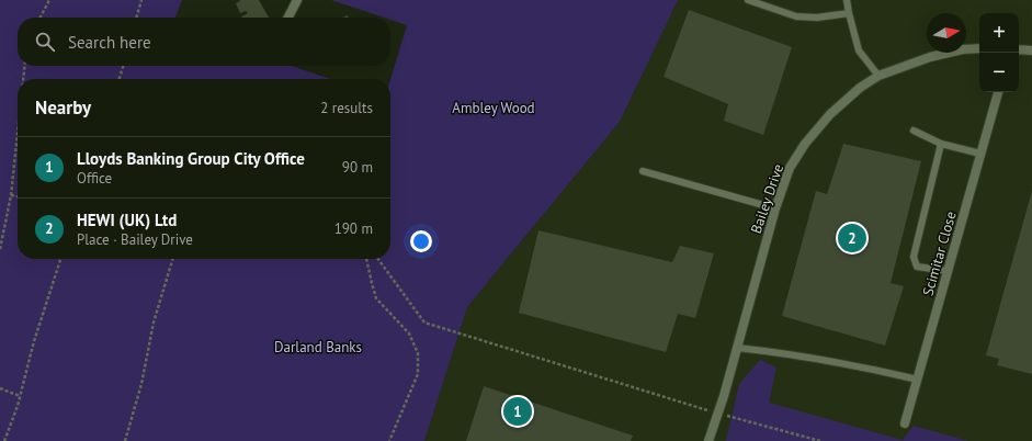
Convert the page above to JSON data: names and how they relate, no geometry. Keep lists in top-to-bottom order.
{
  "streets": {
    "street": ["Bailey Drive", "Scimitar Close"]
  },
  "parks": ["Ambley Wood", "Darland Banks"],
  "north": "right",
  "page": {
    "map_buttons": ["+", "−"],
    "search": "Search here",
    "heading": ["Nearby", "2 results"],
    "list": [
      {
        "mark": "1",
        "name": "Lloyds Banking Group City Office",
        "note": "Office",
        "value": "90 m"
      },
      {
        "mark": "2",
        "name": "HEWI (UK) Ltd",
        "note": "Place · Bailey Drive",
        "value": "190 m"
      }
    ],
    "pins": ["2", "1"]
  }
}
